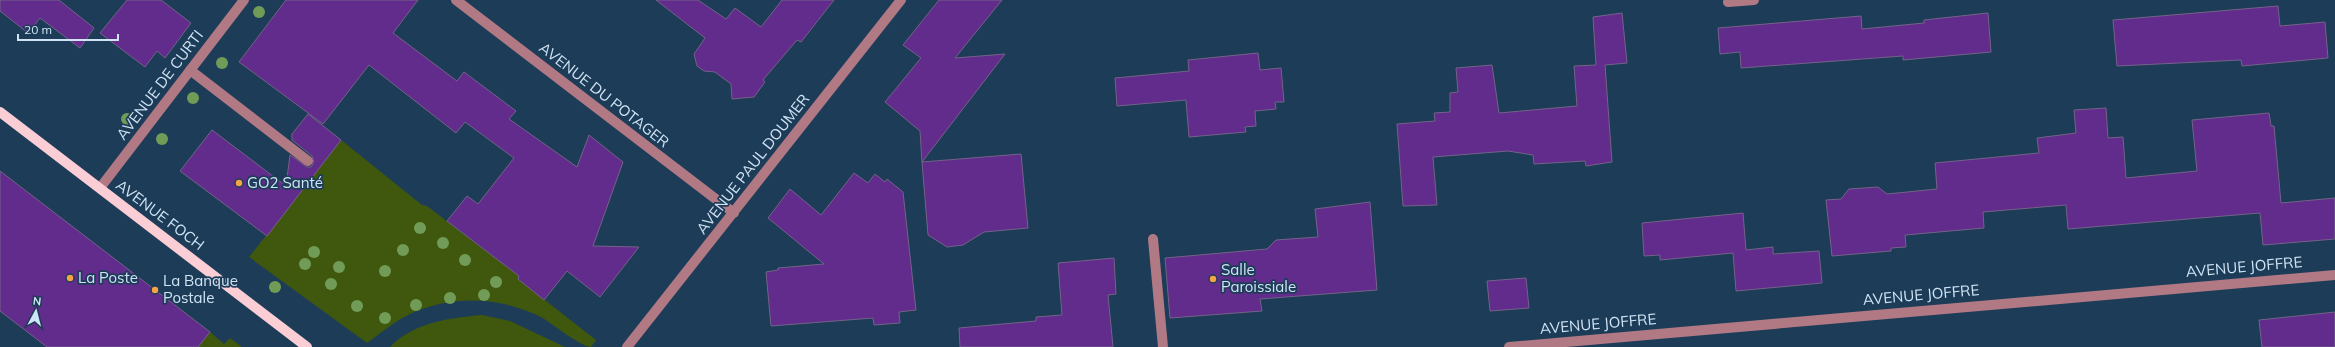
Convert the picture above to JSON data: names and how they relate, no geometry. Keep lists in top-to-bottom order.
{
  "streets": {
    "main road": ["AVENUE FOCH"],
    "street": [
      "AVENUE DE CURTI",
      "AVENUE DU POTAGER",
      "AVENUE PAUL DOUMER",
      "AVENUE JOFFRE"
    ]
  },
  "crossings": [
    ["AVENUE DE CURTI", "AVENUE FOCH"],
    ["AVENUE DU POTAGER", "AVENUE PAUL DOUMER"]
  ],
  "places": [
    "GO2 Santé",
    "La Poste",
    "Salle Paroissiale",
    "La Banque Postale"
  ],
  "scale_bar": "20 m",
  "north": "top"
}
